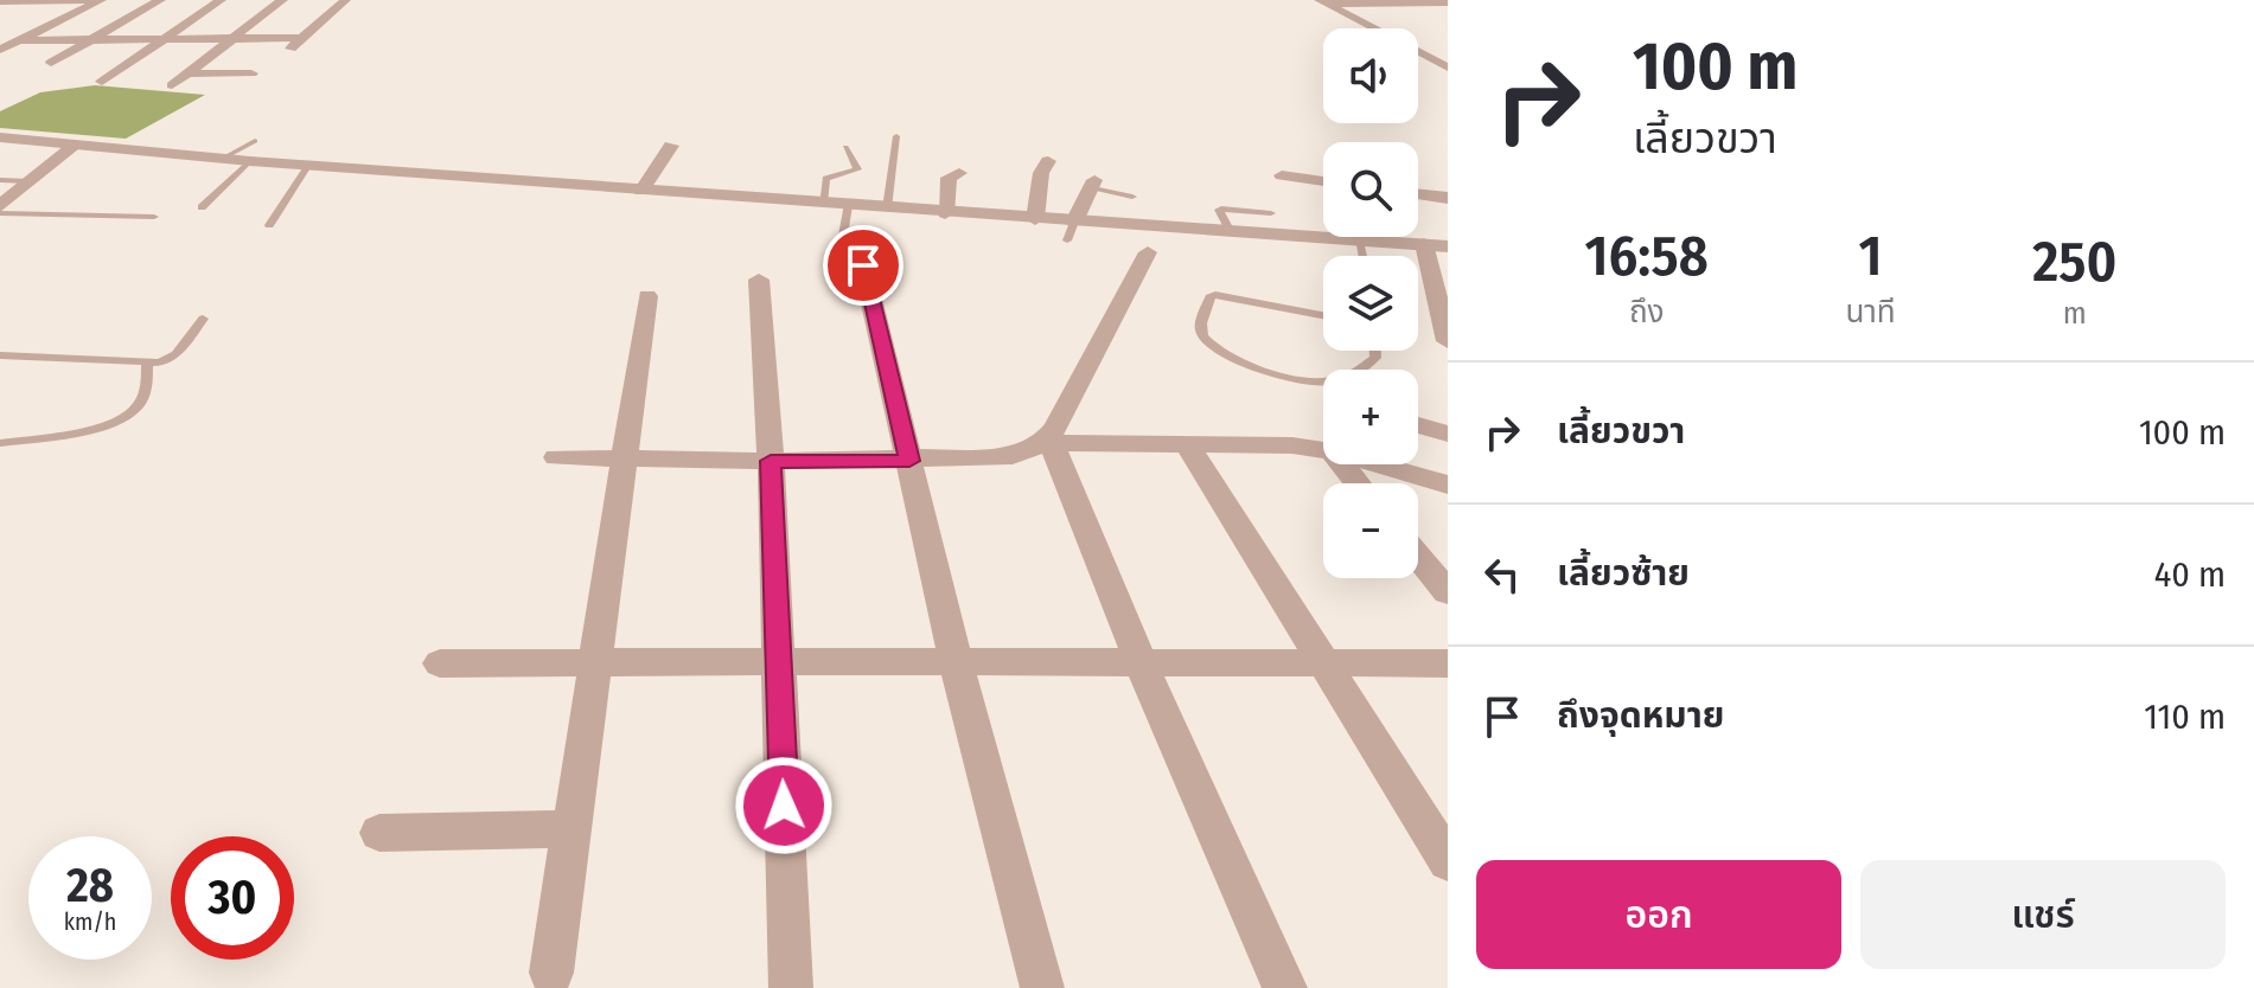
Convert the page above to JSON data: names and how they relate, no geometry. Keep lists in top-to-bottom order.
{
  "page": {
    "turn": ["100 m", "เลี้ยวขวา"],
    "map_buttons": ["+", "−"],
    "eta": [
      "16:58",
      "ถึง",
      "1",
      "นาที",
      "250",
      "m"
    ],
    "list": [
      {
        "name": "เลี้ยวขวา",
        "value": "100 m"
      },
      {
        "name": "เลี้ยวซ้าย",
        "value": "40 m"
      },
      {
        "name": "ถึงจุดหมาย",
        "value": "110 m"
      }
    ],
    "speed": "28 km/h",
    "limit": "30",
    "buttons": ["ออก", "แชร์"]
  }
}
